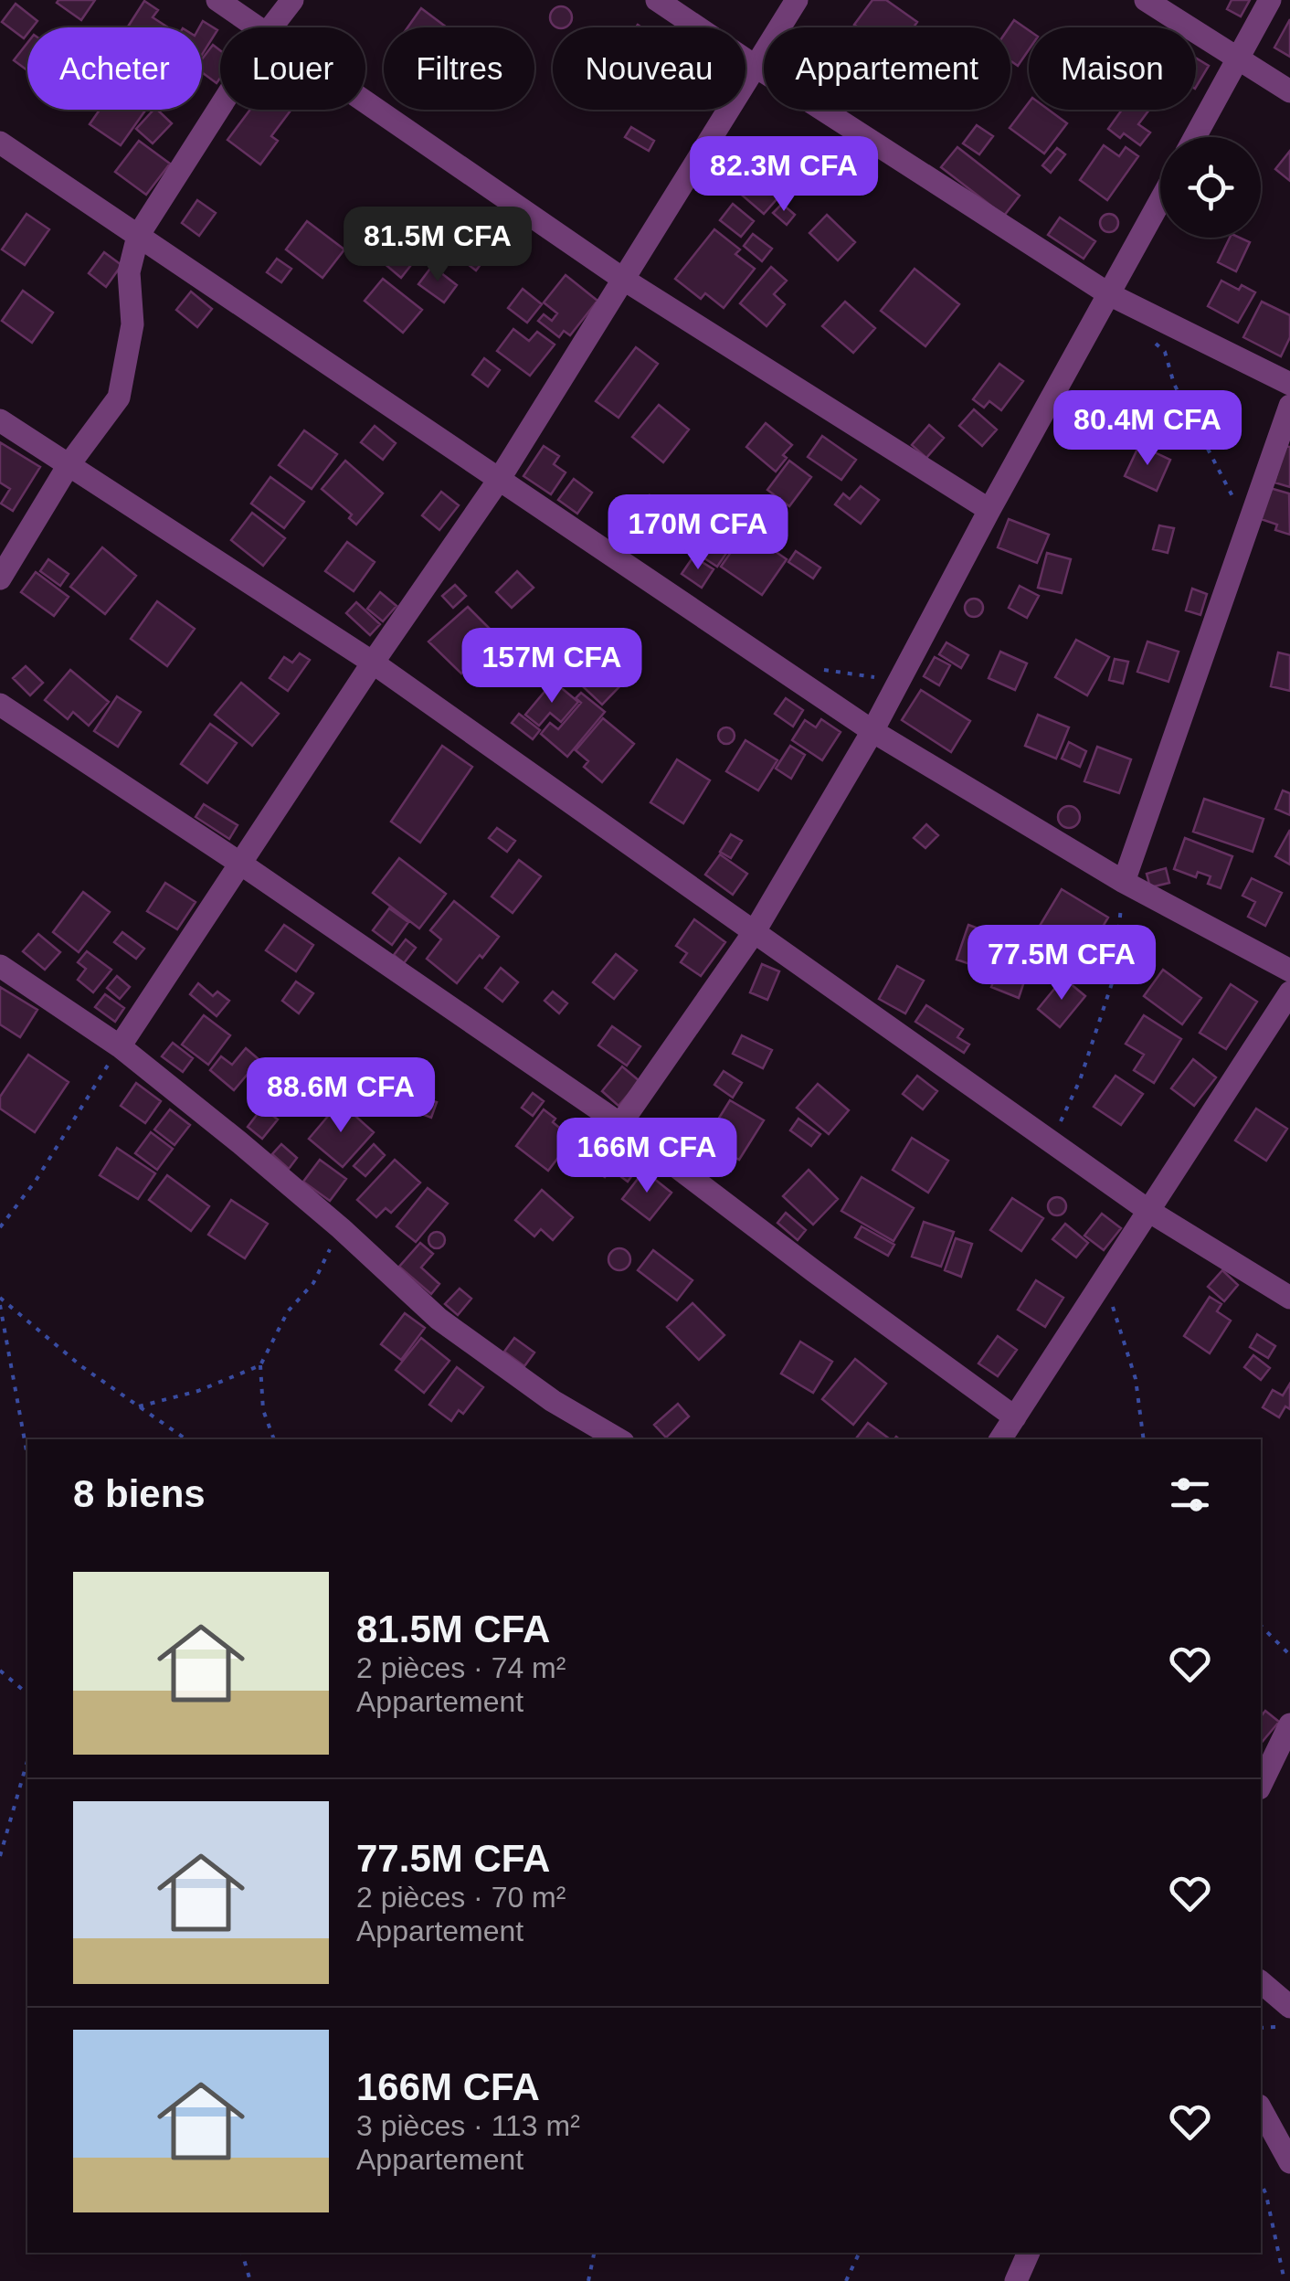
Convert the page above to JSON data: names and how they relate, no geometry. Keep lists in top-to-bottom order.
{
  "page": {
    "chip": [
      "Acheter",
      "Louer",
      "Filtres",
      "Nouveau",
      "Appartement",
      "Maison"
    ],
    "price": [
      "82.3M CFA",
      "81.5M CFA",
      "80.4M CFA",
      "170M CFA",
      "157M CFA",
      "77.5M CFA",
      "88.6M CFA",
      "166M CFA"
    ],
    "heading": "8 biens",
    "list": [
      {
        "name": "81.5M CFA",
        "note": "2 pièces · 74 m² · Appartement"
      },
      {
        "name": "77.5M CFA",
        "note": "2 pièces · 70 m² · Appartement"
      },
      {
        "name": "166M CFA",
        "note": "3 pièces · 113 m² · Appartement"
      }
    ]
  }
}
